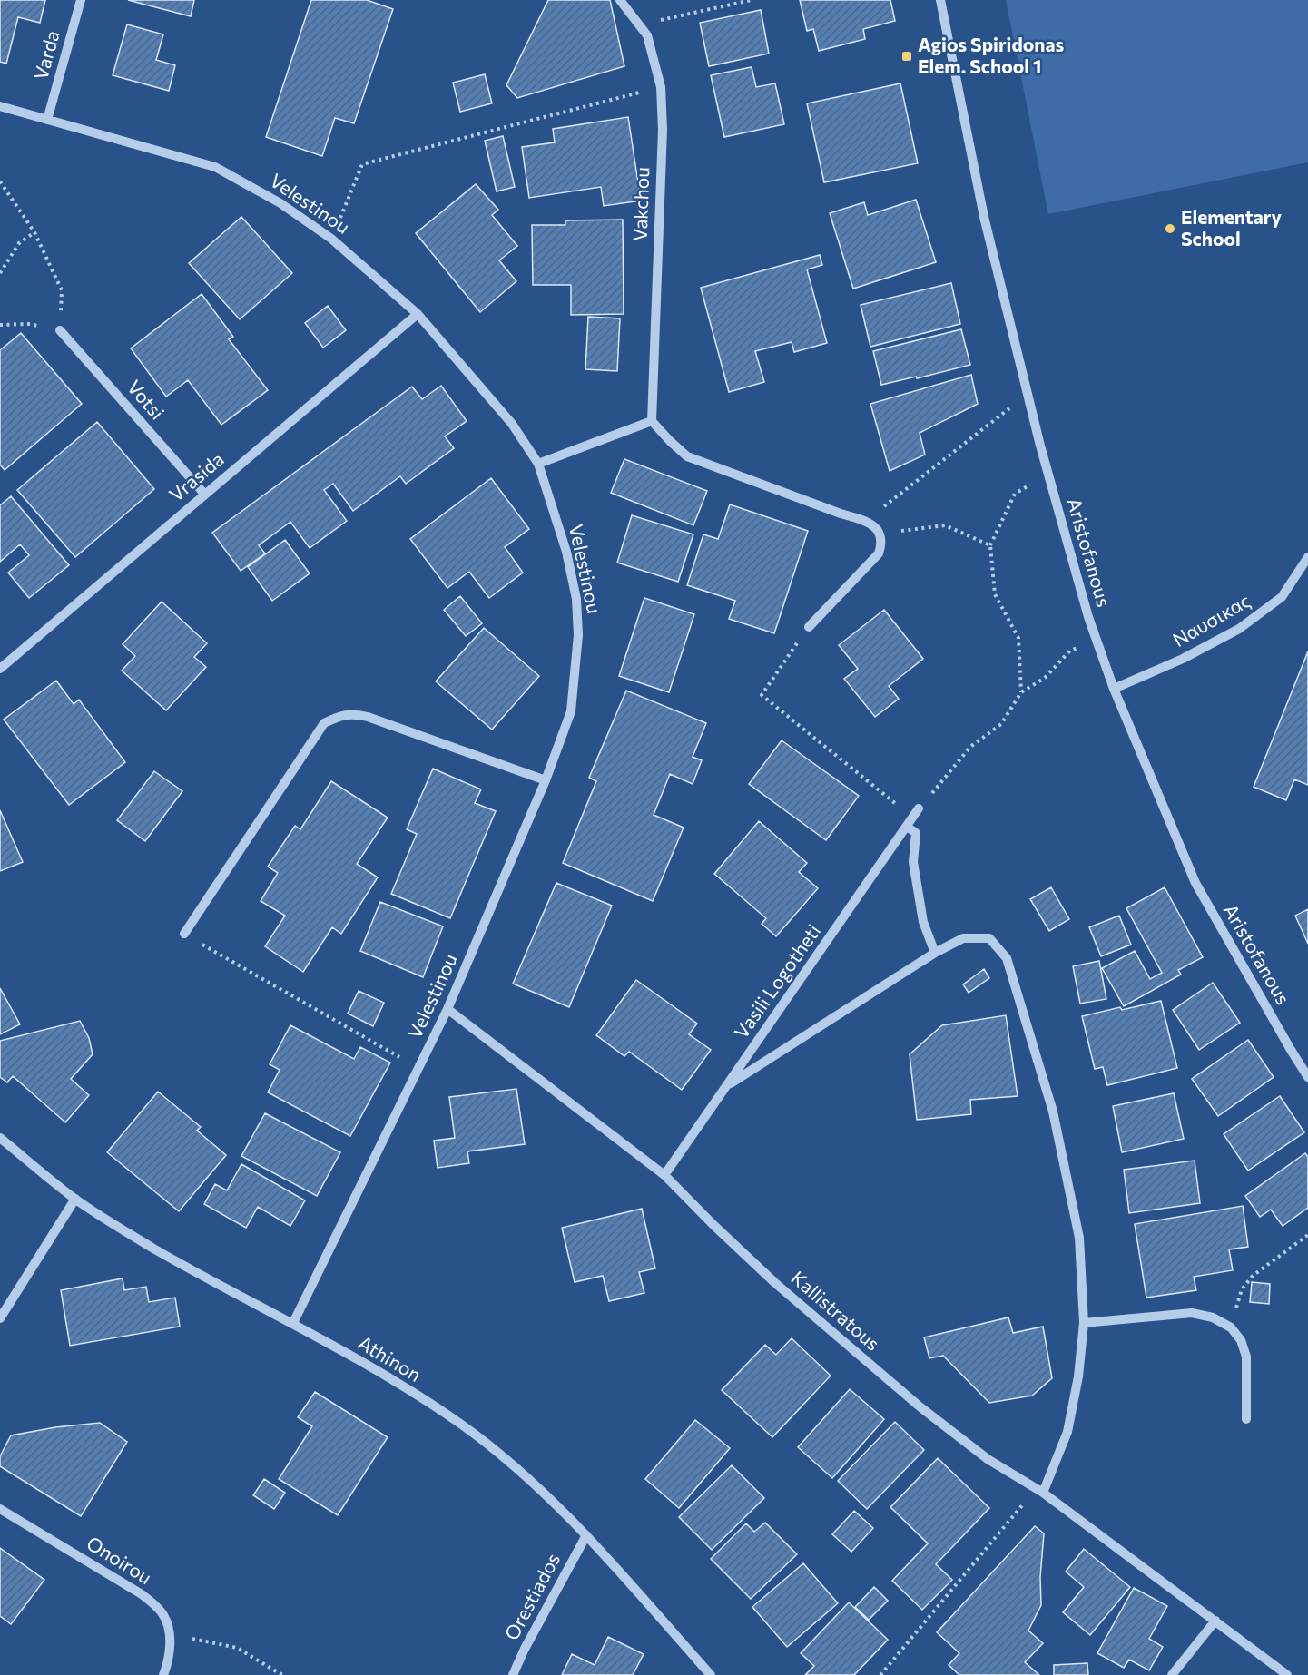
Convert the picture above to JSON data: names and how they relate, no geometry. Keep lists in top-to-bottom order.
{
  "streets": {
    "street": [
      "Varda",
      "Velestinou",
      "Vakchou",
      "Votsi",
      "Vrasida",
      "Aristofanous",
      "Ναυσικας",
      "Vasili Logotheti",
      "Kallistratous",
      "Athinon",
      "Onoirou",
      "Orestiados"
    ]
  },
  "crossings": [
    ["Varda", "Velestinou"],
    ["Velestinou", "Vrasida"],
    ["Velestinou", "Kallistratous"],
    ["Velestinou", "Athinon"],
    ["Votsi", "Vrasida"],
    ["Aristofanous", "Ναυσικας"],
    ["Vasili Logotheti", "Kallistratous"],
    ["Athinon", "Orestiados"]
  ],
  "places": {
    "transit": ["Agios Spiridonas Elem. School 1"],
    "other": ["Elementary School"]
  }
}
